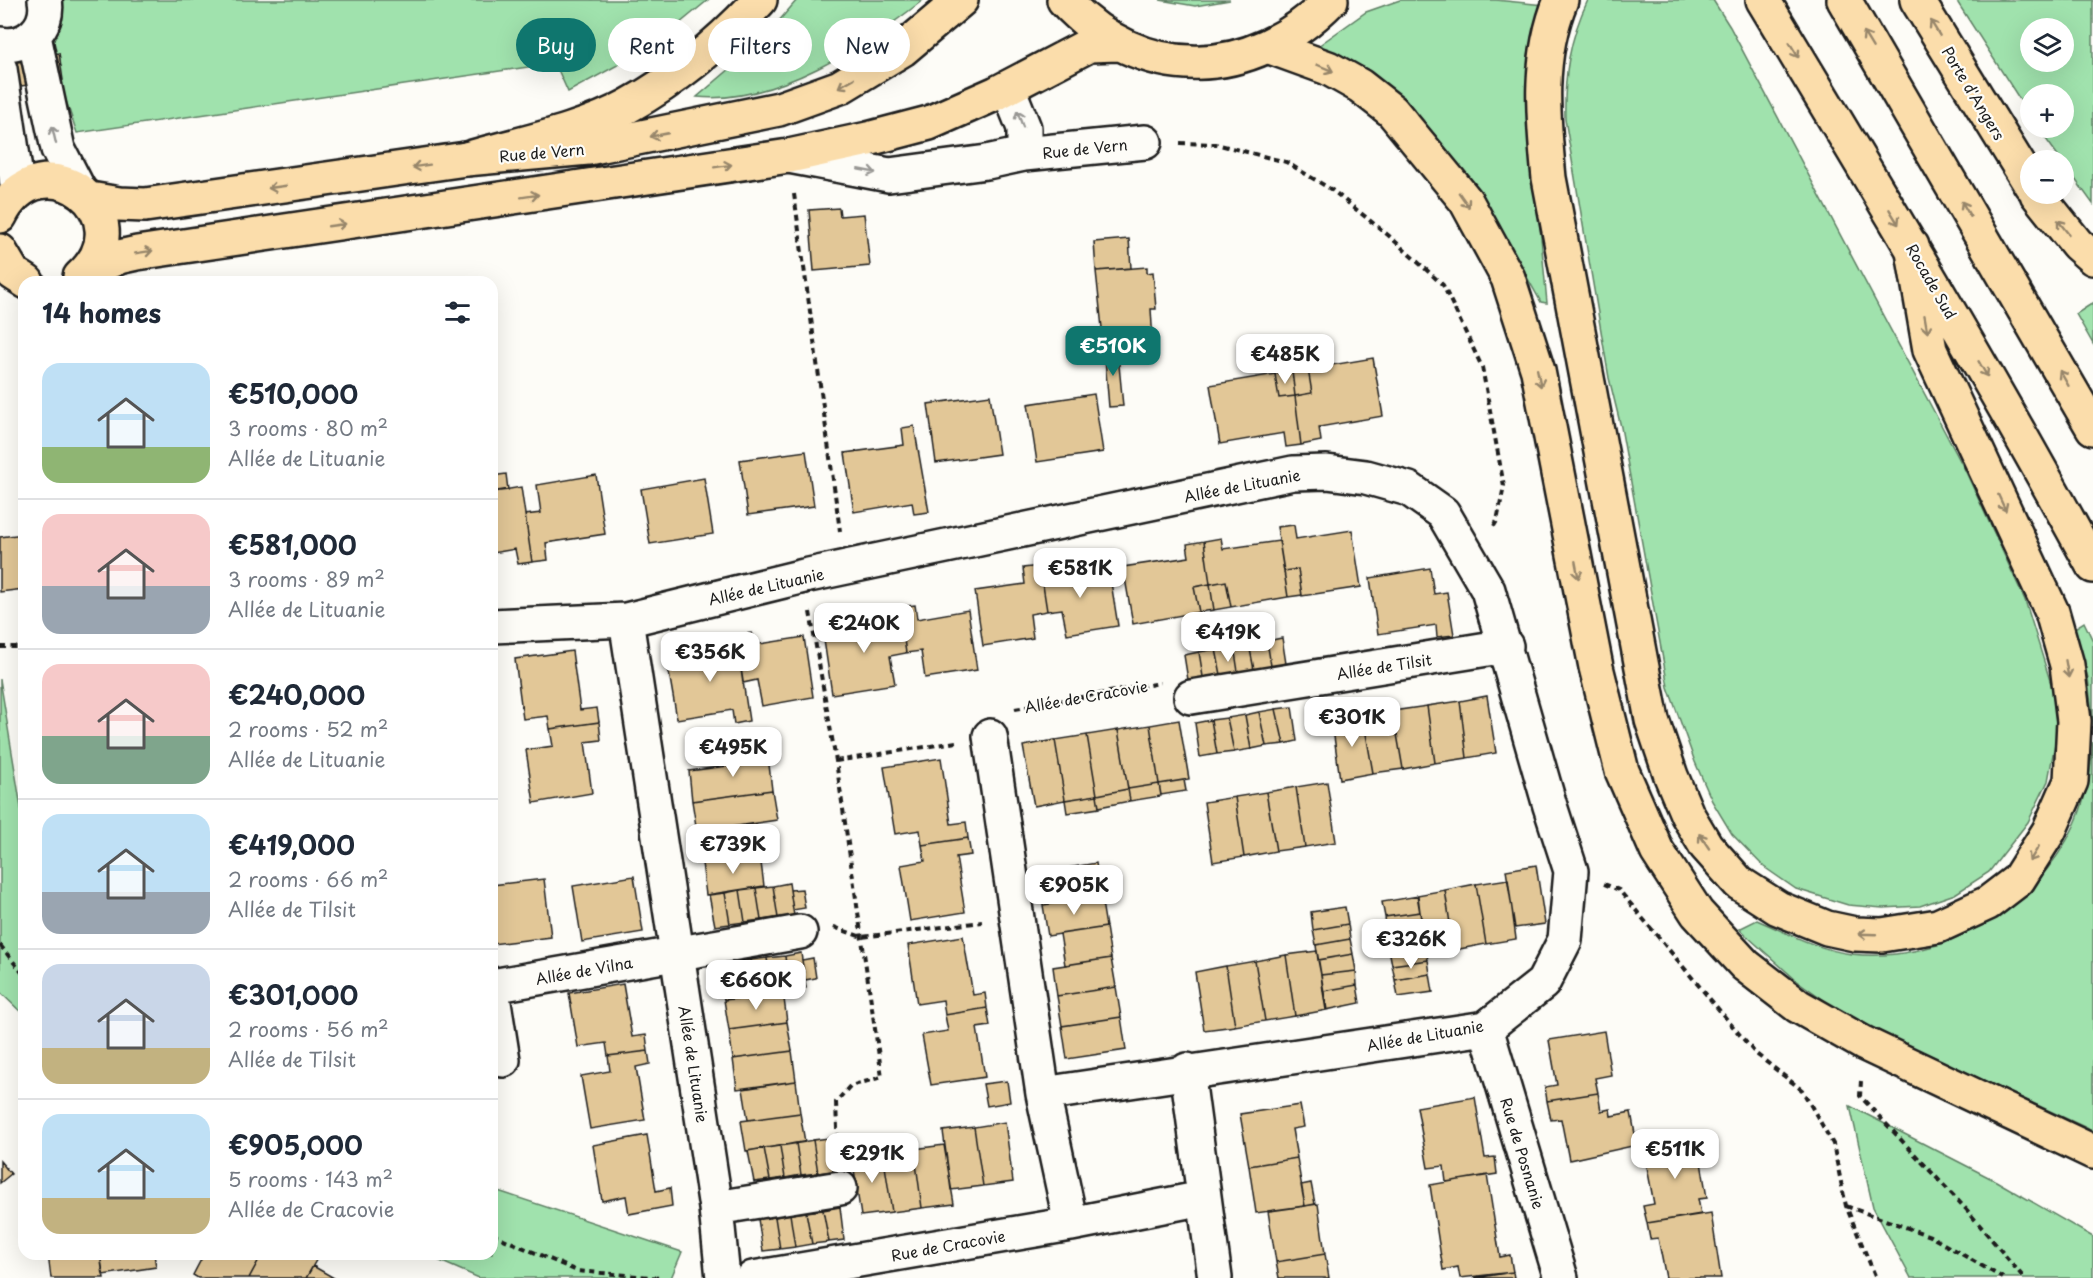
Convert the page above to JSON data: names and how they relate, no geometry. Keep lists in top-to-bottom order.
{
  "streets": {
    "main road": ["Porte d'Angers", "Rue de Vern", "Rocade Sud"],
    "street": [
      "Allée de Lituanie",
      "Allée de Tilsit",
      "Allée de Vilna",
      "Rue de Posnanie",
      "Rue de Cracovie"
    ],
    "path": ["Allée de Cracovie"]
  },
  "crossings": [
    ["Allée de Lituanie", "Allée de Tilsit"],
    ["Allée de Lituanie", "Allée de Vilna"],
    ["Allée de Lituanie", "Rue de Posnanie"],
    ["Allée de Tilsit", "Allée de Cracovie"]
  ],
  "page": {
    "map_buttons": ["+", "−"],
    "chip": [
      "Buy",
      "Rent",
      "Filters",
      "New"
    ],
    "heading": "14 homes",
    "price": [
      "€510K",
      "€485K",
      "€581K",
      "€240K",
      "€419K",
      "€356K",
      "€301K",
      "€495K",
      "€739K",
      "€905K",
      "€326K",
      "€660K",
      "€511K",
      "€291K"
    ],
    "list": [
      {
        "name": "€510,000",
        "note": "3 rooms · 80 m² · Allée de Lituanie"
      },
      {
        "name": "€581,000",
        "note": "3 rooms · 89 m² · Allée de Lituanie"
      },
      {
        "name": "€240,000",
        "note": "2 rooms · 52 m² · Allée de Lituanie"
      },
      {
        "name": "€419,000",
        "note": "2 rooms · 66 m² · Allée de Tilsit"
      },
      {
        "name": "€301,000",
        "note": "2 rooms · 56 m² · Allée de Tilsit"
      },
      {
        "name": "€905,000",
        "note": "5 rooms · 143 m² · Allée de Cracovie"
      }
    ]
  }
}
